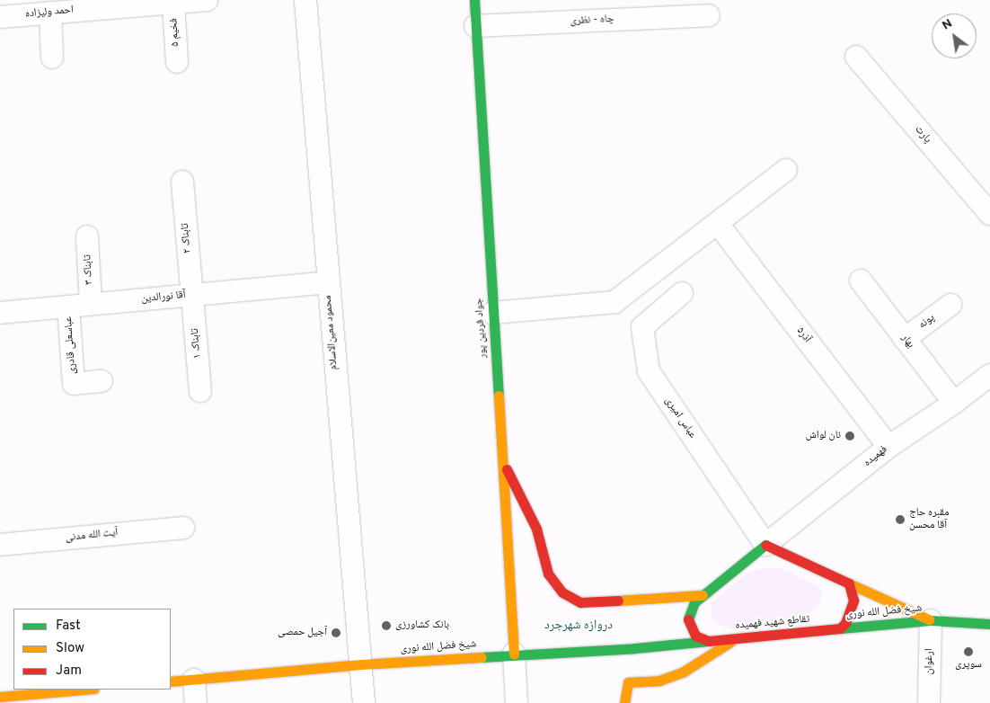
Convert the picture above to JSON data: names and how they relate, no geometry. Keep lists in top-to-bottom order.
{
  "streets": {
    "street": [
      "احمد ولیزاده",
      "چاه - نظری",
      "فخیم ۵",
      "پارت",
      "تابناک ۲",
      "تابناک ۳",
      "آقا نورالدین",
      "پونه",
      "جواد فردین پور",
      "محمود معین‌الاسلام",
      "آذر۵",
      "بهار",
      "تابناک ۱",
      "عباسعلی قادری",
      "عباس امیری",
      "فهمیده",
      "آیت الله مدنی",
      "شیخ فضل الله نوری",
      "تقاطع شهید فهمیده",
      "ارغوان"
    ]
  },
  "crossings": [
    ["احمد ولیزاده", "فخیم ۵"],
    ["چاه - نظری", "جواد فردین پور"],
    ["تابناک ۲", "آقا نورالدین"],
    ["تابناک ۲", "تابناک ۱"],
    ["تابناک ۳", "آقا نورالدین"],
    ["آقا نورالدین", "محمود معین‌الاسلام"],
    ["آقا نورالدین", "تابناک ۱"],
    ["آقا نورالدین", "عباسعلی قادری"],
    ["پونه", "بهار"],
    ["جواد فردین پور", "شیخ فضل الله نوری"],
    ["محمود معین‌الاسلام", "شیخ فضل الله نوری"],
    ["آذر۵", "فهمیده"],
    ["بهار", "فهمیده"],
    ["عباس امیری", "فهمیده"],
    ["شیخ فضل الله نوری", "تقاطع شهید فهمیده"],
    ["شیخ فضل الله نوری", "ارغوان"]
  ],
  "districts": ["دروازه شهرجرد"],
  "places": [
    "نان لواش",
    "مقبره حاج آقا محسن",
    "بانک کشاورزی",
    "آجیل حمصی",
    "سوپری"
  ],
  "legend": ["Fast", "Slow", "Jam"],
  "north": "top left"
}
